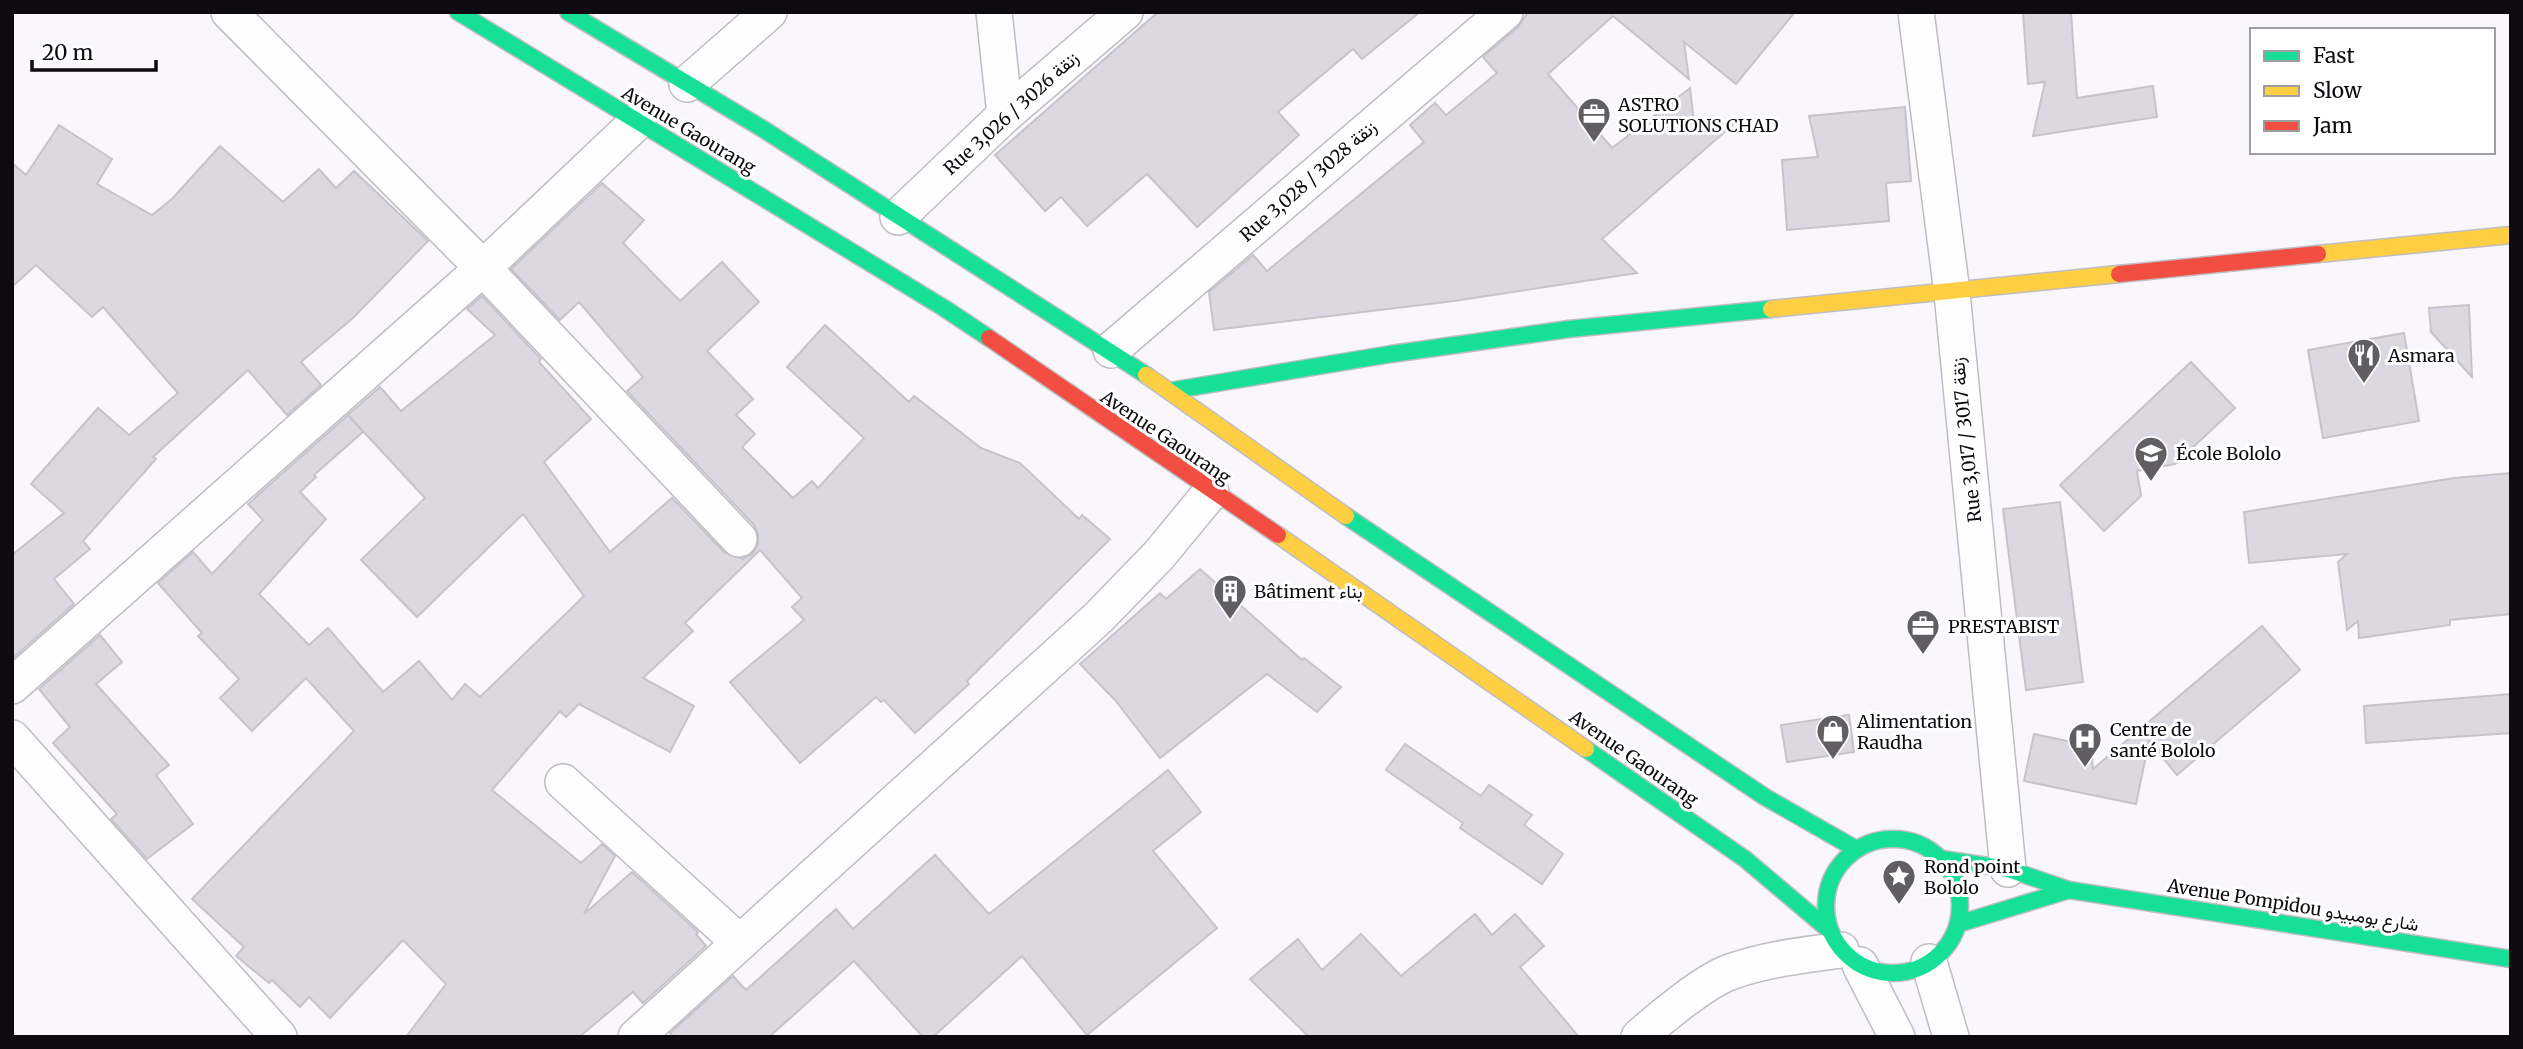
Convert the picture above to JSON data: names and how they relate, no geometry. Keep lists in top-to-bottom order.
{
  "streets": {
    "main road": ["Avenue Gaourang", "Avenue Pompidou شارع بومبيدو"],
    "street": ["Rue 3,026 / زنقة 3026", "Rue 3,028 / زنقة 3028", "Rue 3,017 / زنقة 3017"]
  },
  "crossings": [
    ["Avenue Gaourang", "Avenue Pompidou شارع بومبيدو"],
    ["Rue 3,017 / زنقة 3017", "Avenue Pompidou شارع بومبيدو"]
  ],
  "places": {
    "office": ["ASTRO SOLUTIONS CHAD", "PRESTABIST"],
    "restaurant": ["Asmara"],
    "school or university": ["École Bololo"],
    "building": ["Bâtiment بناء"],
    "shop": ["Alimentation Raudha"],
    "hospital": ["Centre de santé Bololo"],
    "place": ["Rond point Bololo"]
  },
  "legend": ["Fast", "Slow", "Jam"],
  "scale_bar": "20 m"
}
